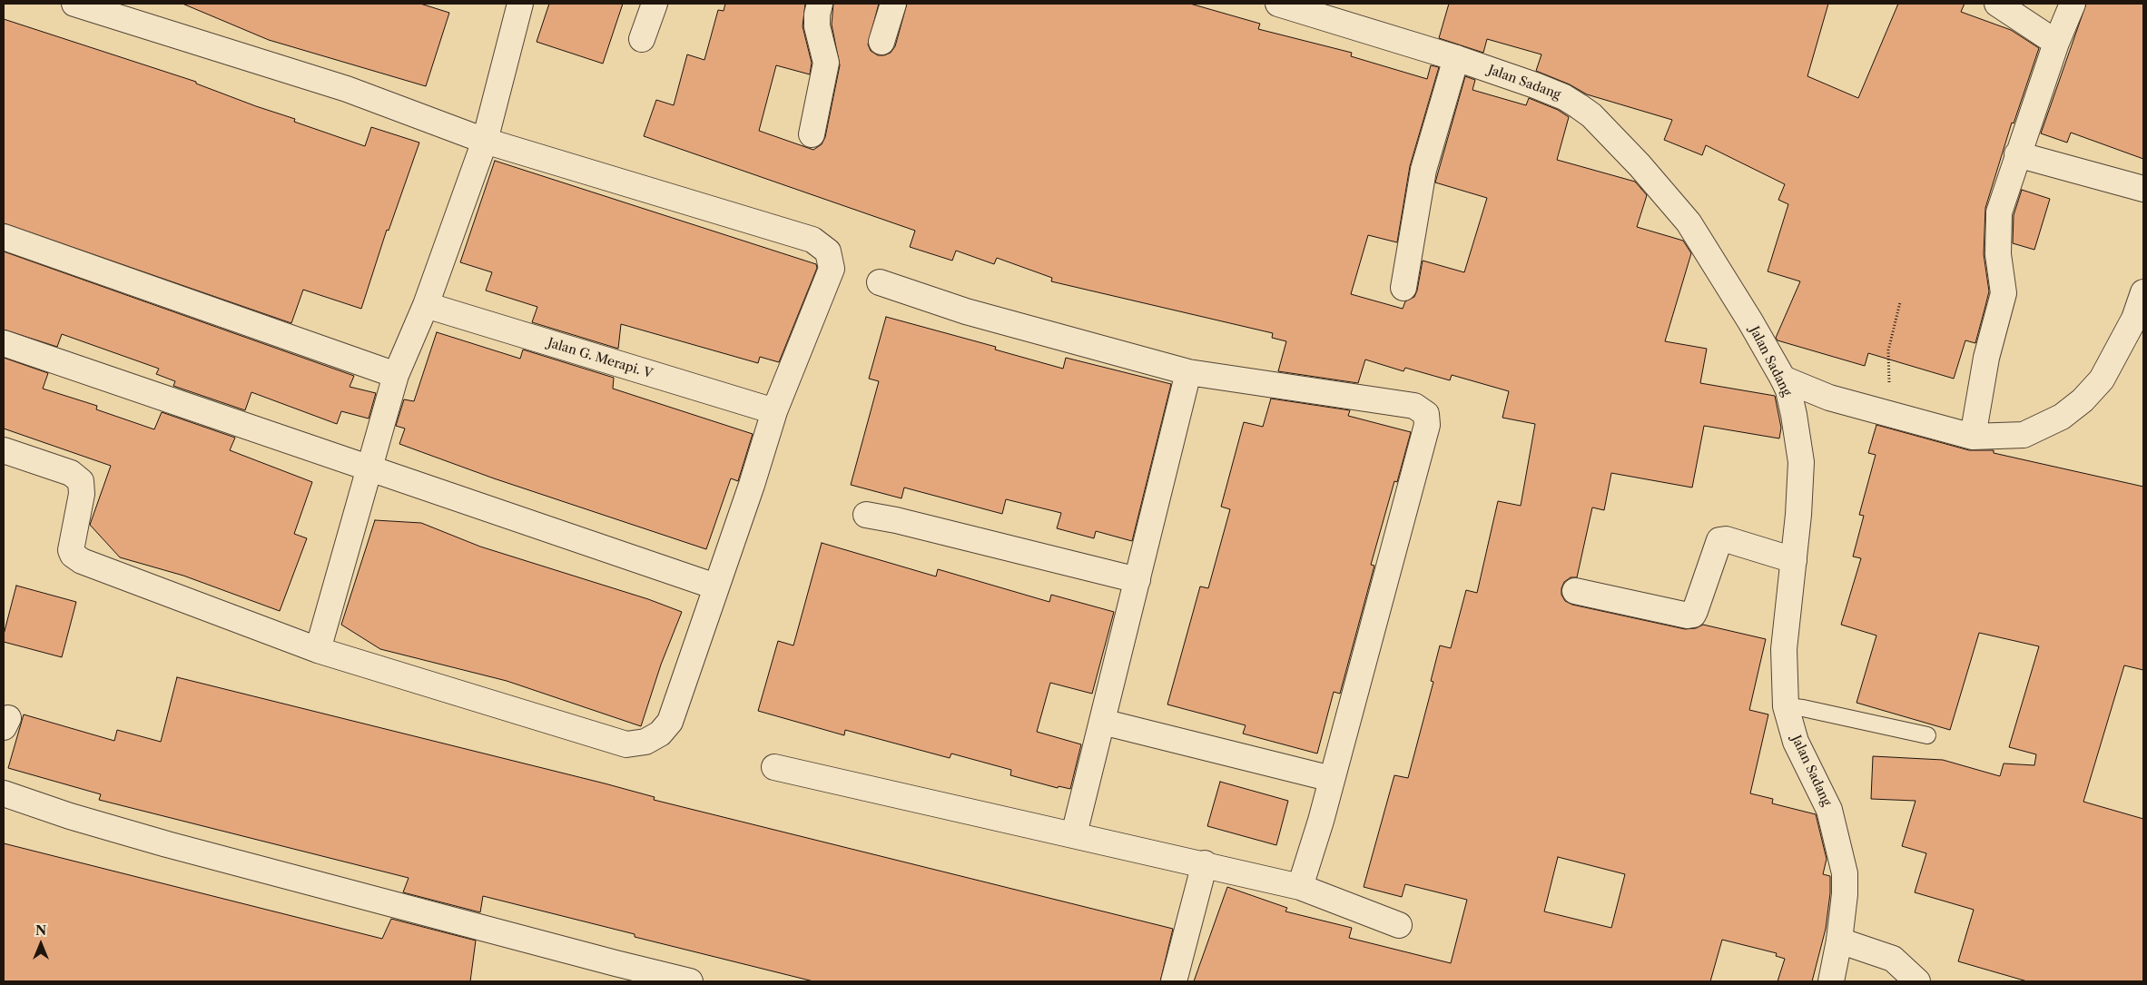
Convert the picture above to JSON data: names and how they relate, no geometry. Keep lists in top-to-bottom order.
{
  "streets": {
    "street": ["Jalan Sadang", "Jalan G. Merapi. V"]
  },
  "north": "top"
}
